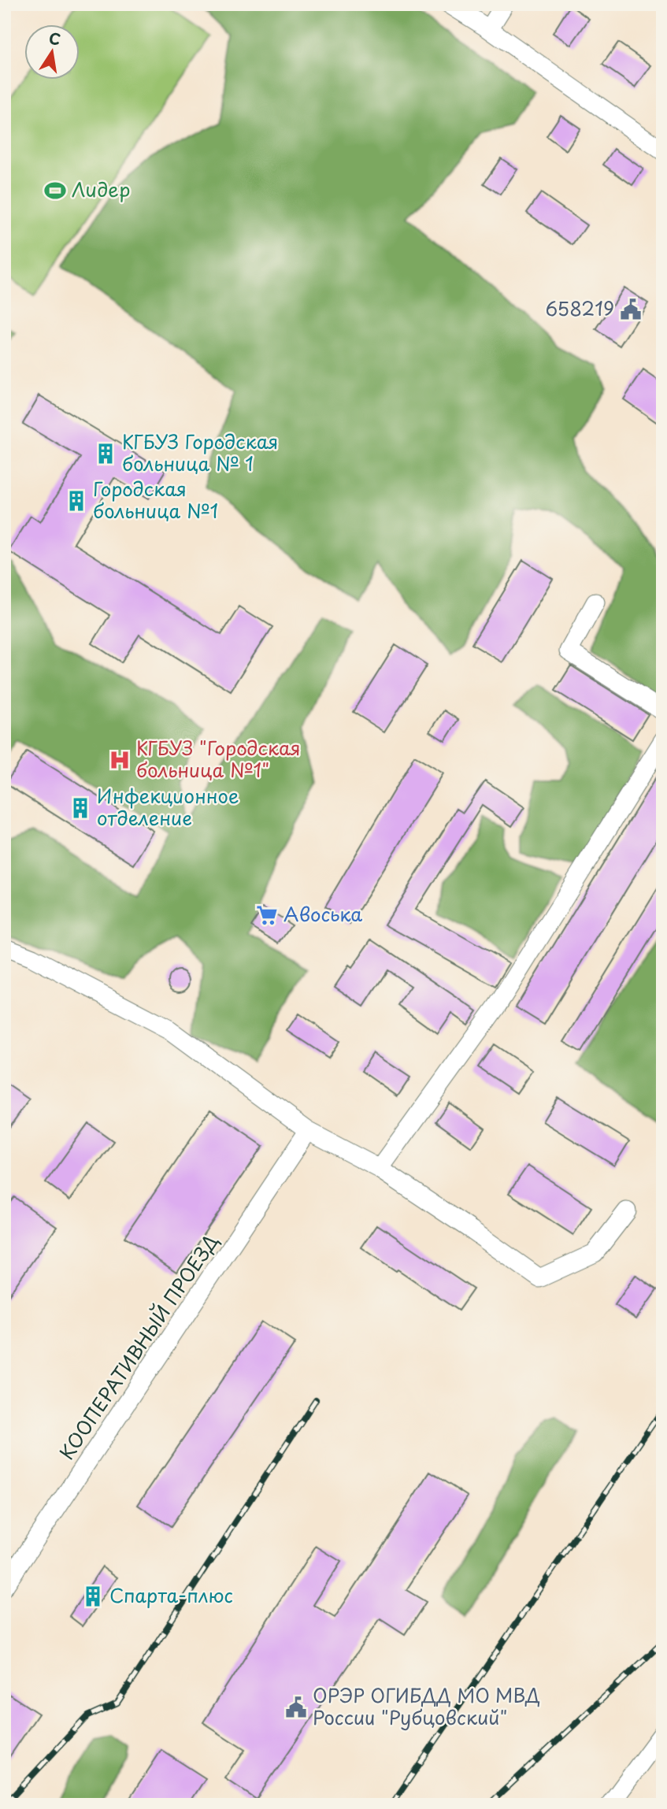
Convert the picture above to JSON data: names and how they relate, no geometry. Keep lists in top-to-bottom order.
{
  "streets": {
    "street": ["КООПЕРАТИВНЫЙ ПРОЕЗД"]
  },
  "places": {
    "sports": ["Лидер"],
    "public building": ["658219", "ОРЭР ОГИБДД МО МВД России \"Рубцовский\""],
    "building": [
      "КГБУЗ Городская больница № 1",
      "Городская больница №1",
      "Инфекционное отделение",
      "Спарта-плюс"
    ],
    "hospital": ["КГБУЗ \"Городская больница №1\""],
    "supermarket": ["Авоська"]
  },
  "north": "top"
}
